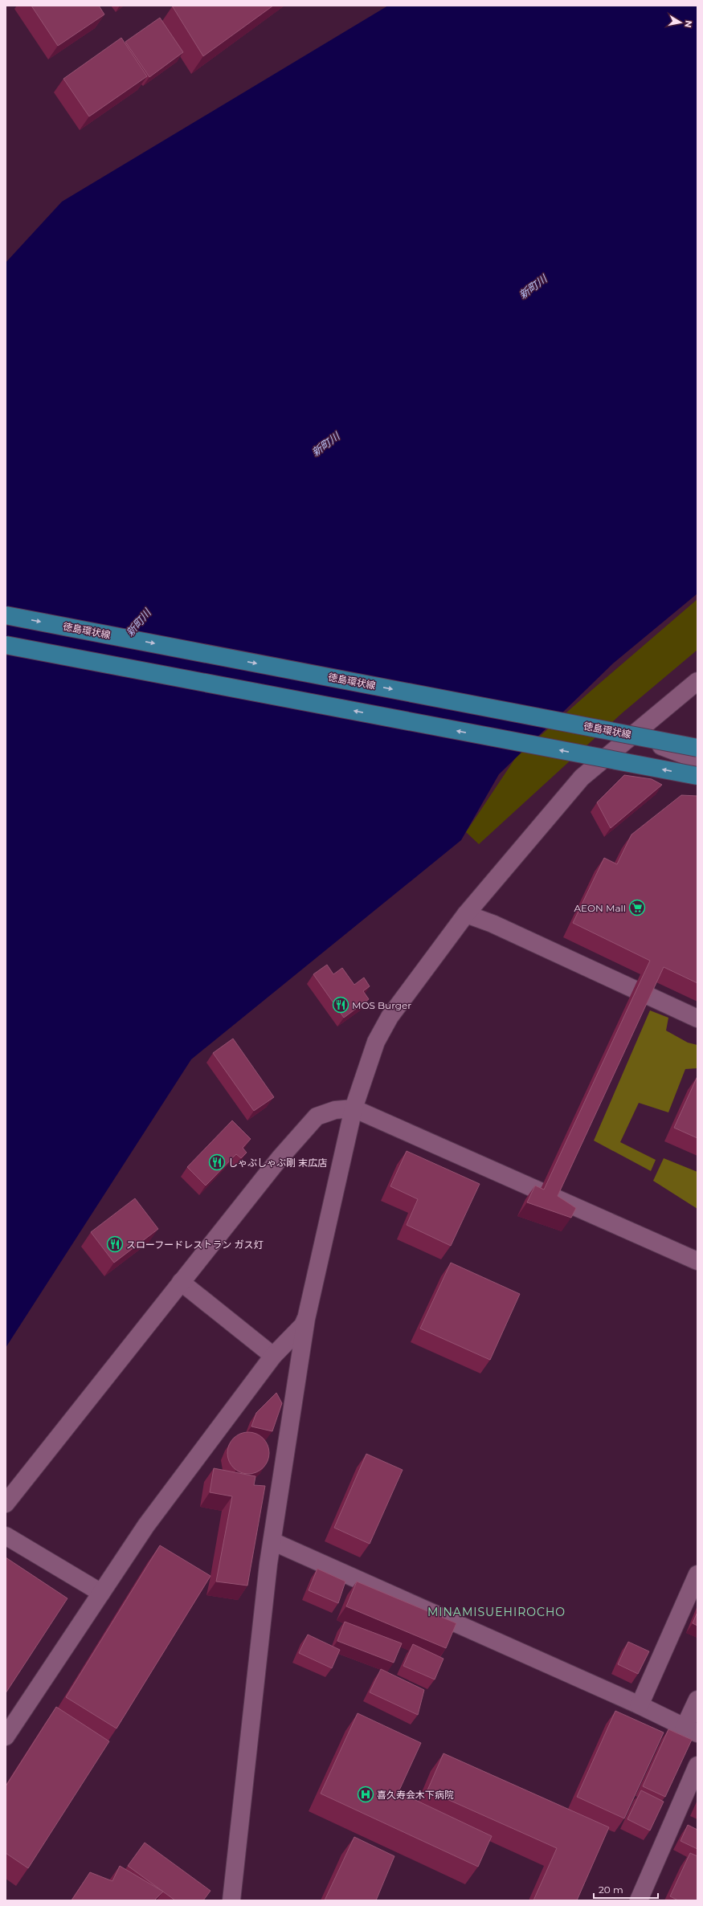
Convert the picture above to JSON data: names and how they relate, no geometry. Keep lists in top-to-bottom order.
{
  "streets": {
    "main road": ["徳島環状線"]
  },
  "districts": ["MINAMISUEHIROCHO"],
  "water": ["新町川"],
  "places": {
    "supermarket": ["AEON Mall"],
    "restaurant": ["MOS Burger", "しゃぶしゃぶ剛 末広店", "スローフードレストラン ガス灯"],
    "hospital": ["喜久寿会木下病院"]
  },
  "scale_bar": "20 m",
  "north": "right"
}
